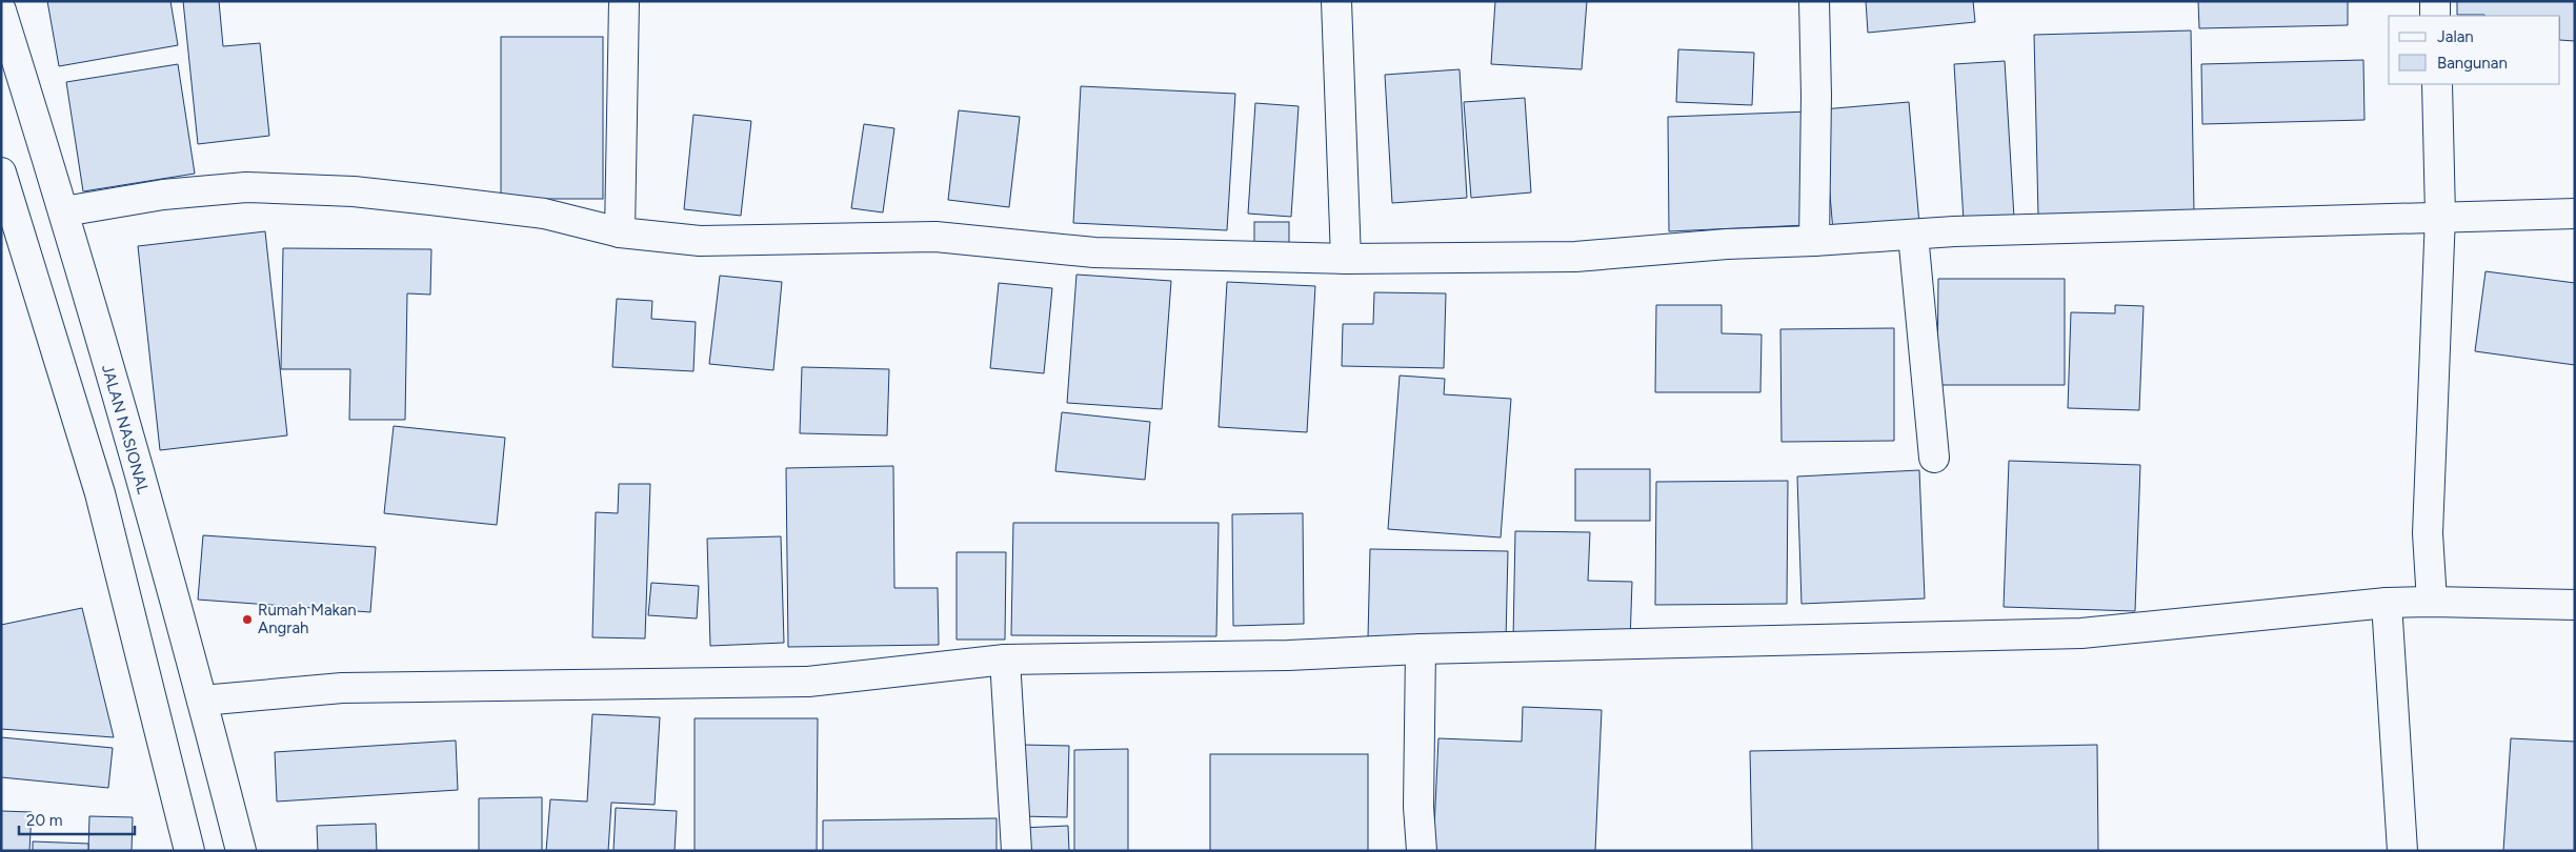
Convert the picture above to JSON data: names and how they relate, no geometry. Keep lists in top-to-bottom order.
{
  "streets": {
    "main road": ["JALAN NASIONAL"]
  },
  "places": ["Rumah Makan Angrah"],
  "legend": ["Jalan", "Bangunan"],
  "scale_bar": "20 m"
}
